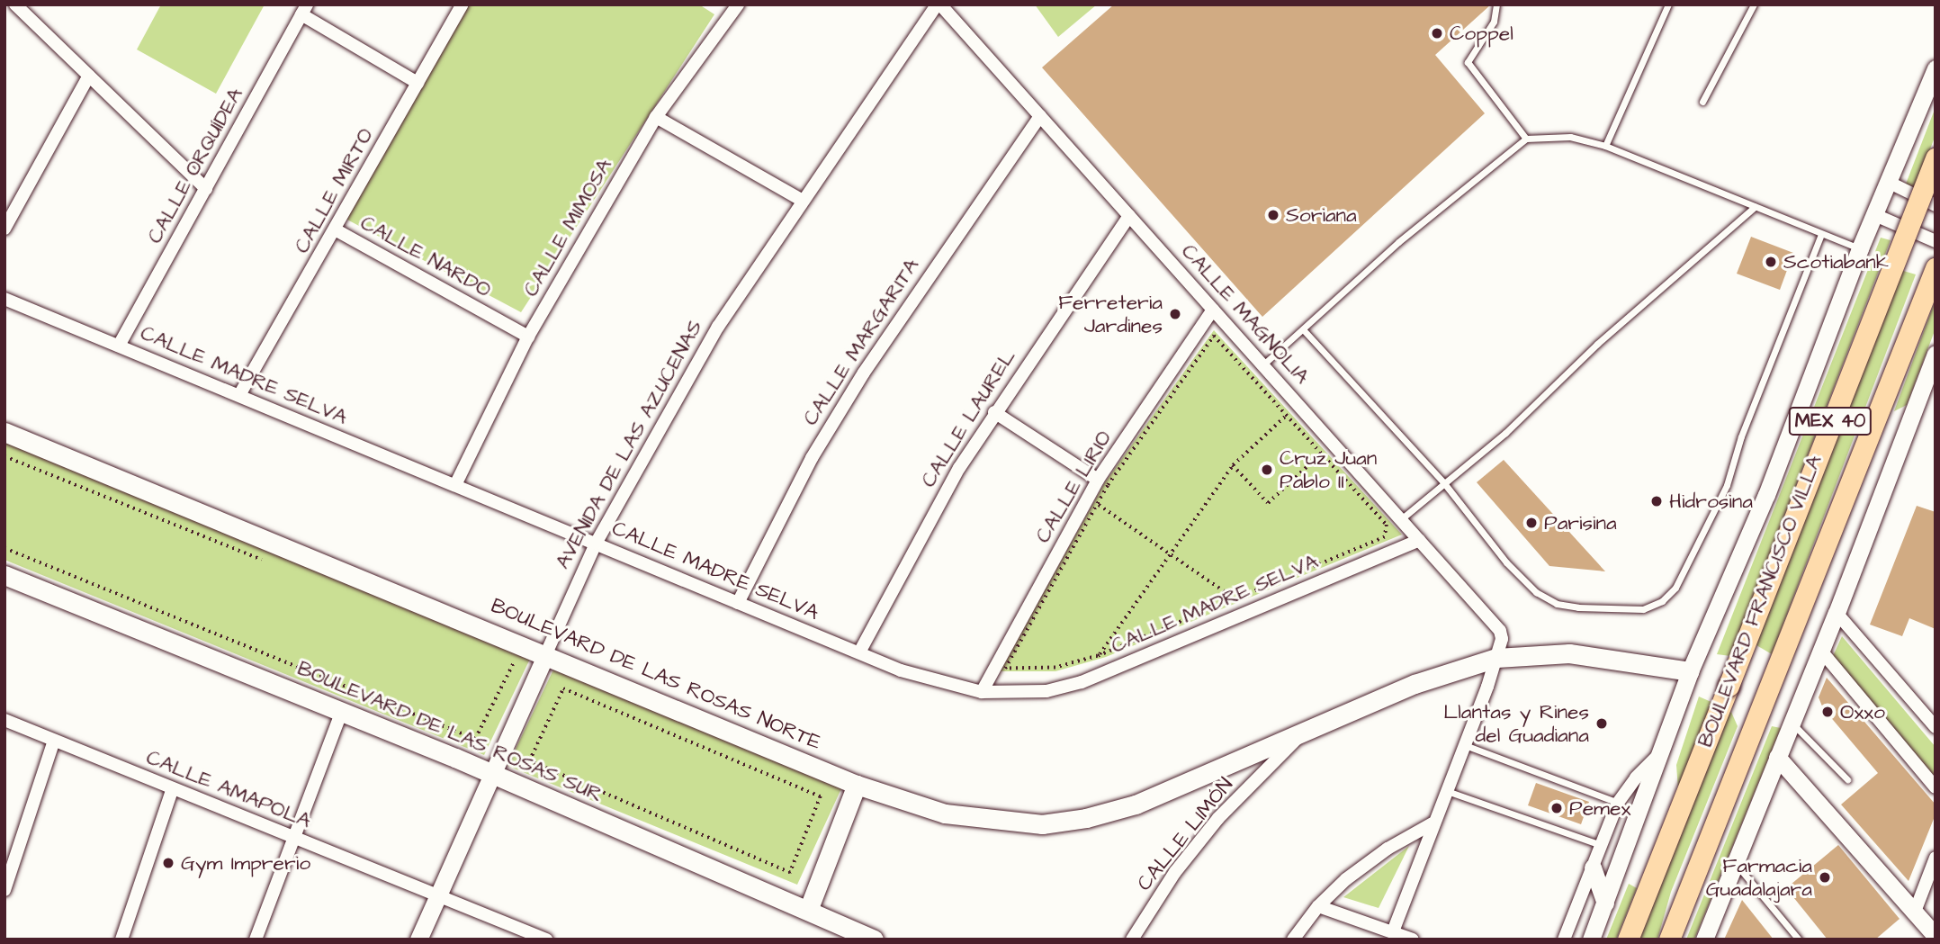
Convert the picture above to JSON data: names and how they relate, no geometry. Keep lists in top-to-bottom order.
{
  "streets": {
    "main road": [
      "MEX 40",
      "BOULEVARD FRANCISCO VILLA",
      "BOULEVARD DE LAS ROSAS NORTE",
      "BOULEVARD DE LAS ROSAS SUR"
    ],
    "street": [
      "CALLE ORQUÍDEA",
      "CALLE MIRTO",
      "CALLE MIMOSA",
      "CALLE NARDO",
      "CALLE MAGNOLIA",
      "CALLE MARGARITA",
      "CALLE MADRE SELVA",
      "CALLE LAUREL",
      "AVENIDA DE LAS AZUCENAS",
      "CALLE LIRIO",
      "CALLE AMAPOLA",
      "CALLE LIMÓN"
    ]
  },
  "crossings": [
    ["CALLE ORQUÍDEA", "CALLE MADRE SELVA"],
    ["CALLE MIRTO", "CALLE NARDO"],
    ["CALLE MIRTO", "CALLE MADRE SELVA"],
    ["CALLE MIMOSA", "CALLE NARDO"],
    ["CALLE MIMOSA", "CALLE MADRE SELVA"],
    ["CALLE MAGNOLIA", "CALLE MARGARITA"],
    ["CALLE MAGNOLIA", "CALLE MADRE SELVA"],
    ["CALLE MAGNOLIA", "CALLE LAUREL"],
    ["CALLE MAGNOLIA", "AVENIDA DE LAS AZUCENAS"],
    ["CALLE MAGNOLIA", "CALLE LIRIO"],
    ["CALLE MAGNOLIA", "BOULEVARD DE LAS ROSAS NORTE"],
    ["CALLE MARGARITA", "CALLE MADRE SELVA"],
    ["CALLE MADRE SELVA", "CALLE LAUREL"],
    ["CALLE MADRE SELVA", "AVENIDA DE LAS AZUCENAS"],
    ["CALLE MADRE SELVA", "CALLE LIRIO"],
    ["AVENIDA DE LAS AZUCENAS", "BOULEVARD DE LAS ROSAS NORTE"],
    ["AVENIDA DE LAS AZUCENAS", "BOULEVARD DE LAS ROSAS SUR"],
    ["AVENIDA DE LAS AZUCENAS", "CALLE AMAPOLA"],
    ["BOULEVARD FRANCISCO VILLA", "BOULEVARD DE LAS ROSAS NORTE"],
    ["BOULEVARD DE LAS ROSAS NORTE", "CALLE LIMÓN"]
  ],
  "places": [
    "Coppel",
    "Soriana",
    "Scotiabank",
    "Ferreteria Jardines",
    "Cruz Juan Pablo II",
    "Hidrosina",
    "Parisina",
    "Oxxo",
    "Llantas y Rines del Guadiana",
    "Pemex",
    "Gym Imprerio",
    "Farmacia Guadalajara"
  ]
}
